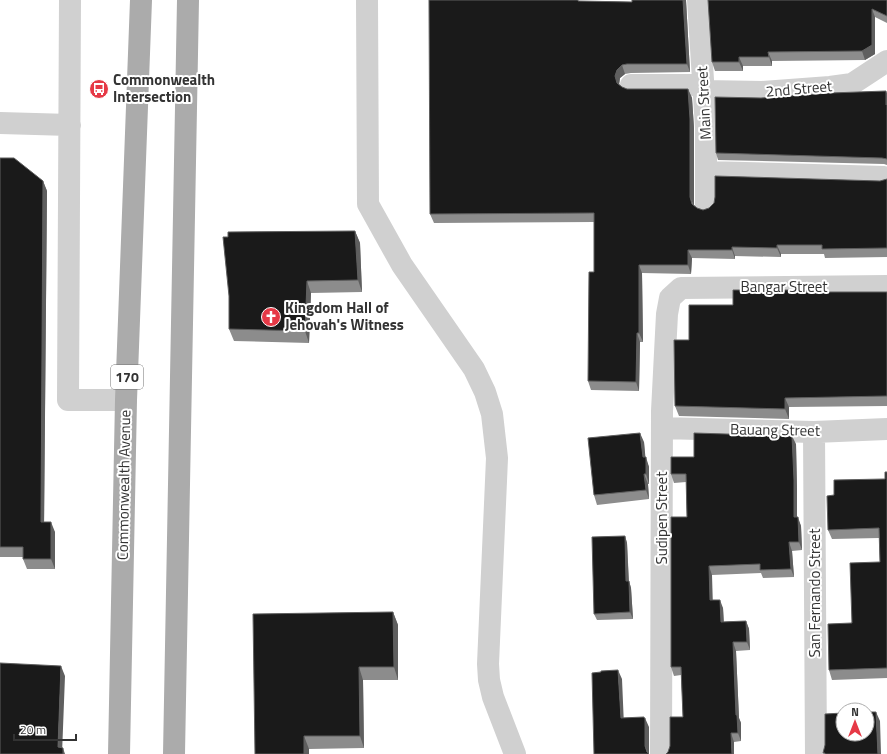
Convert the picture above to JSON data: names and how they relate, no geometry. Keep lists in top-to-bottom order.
{
  "streets": {
    "main road": ["170", "Commonwealth Avenue"],
    "street": [
      "2nd Street",
      "Main Street",
      "Bangar Street",
      "Bauang Street",
      "Sudipen Street",
      "San Fernando Street"
    ]
  },
  "crossings": [
    ["2nd Street", "Main Street"],
    ["Bangar Street", "Sudipen Street"],
    ["Bauang Street", "Sudipen Street"],
    ["Bauang Street", "San Fernando Street"]
  ],
  "places": {
    "bus stop": ["Commonwealth Intersection"],
    "church": ["Kingdom Hall of Jehovah's Witness"]
  },
  "scale_bar": "20 m",
  "north": "top"
}
